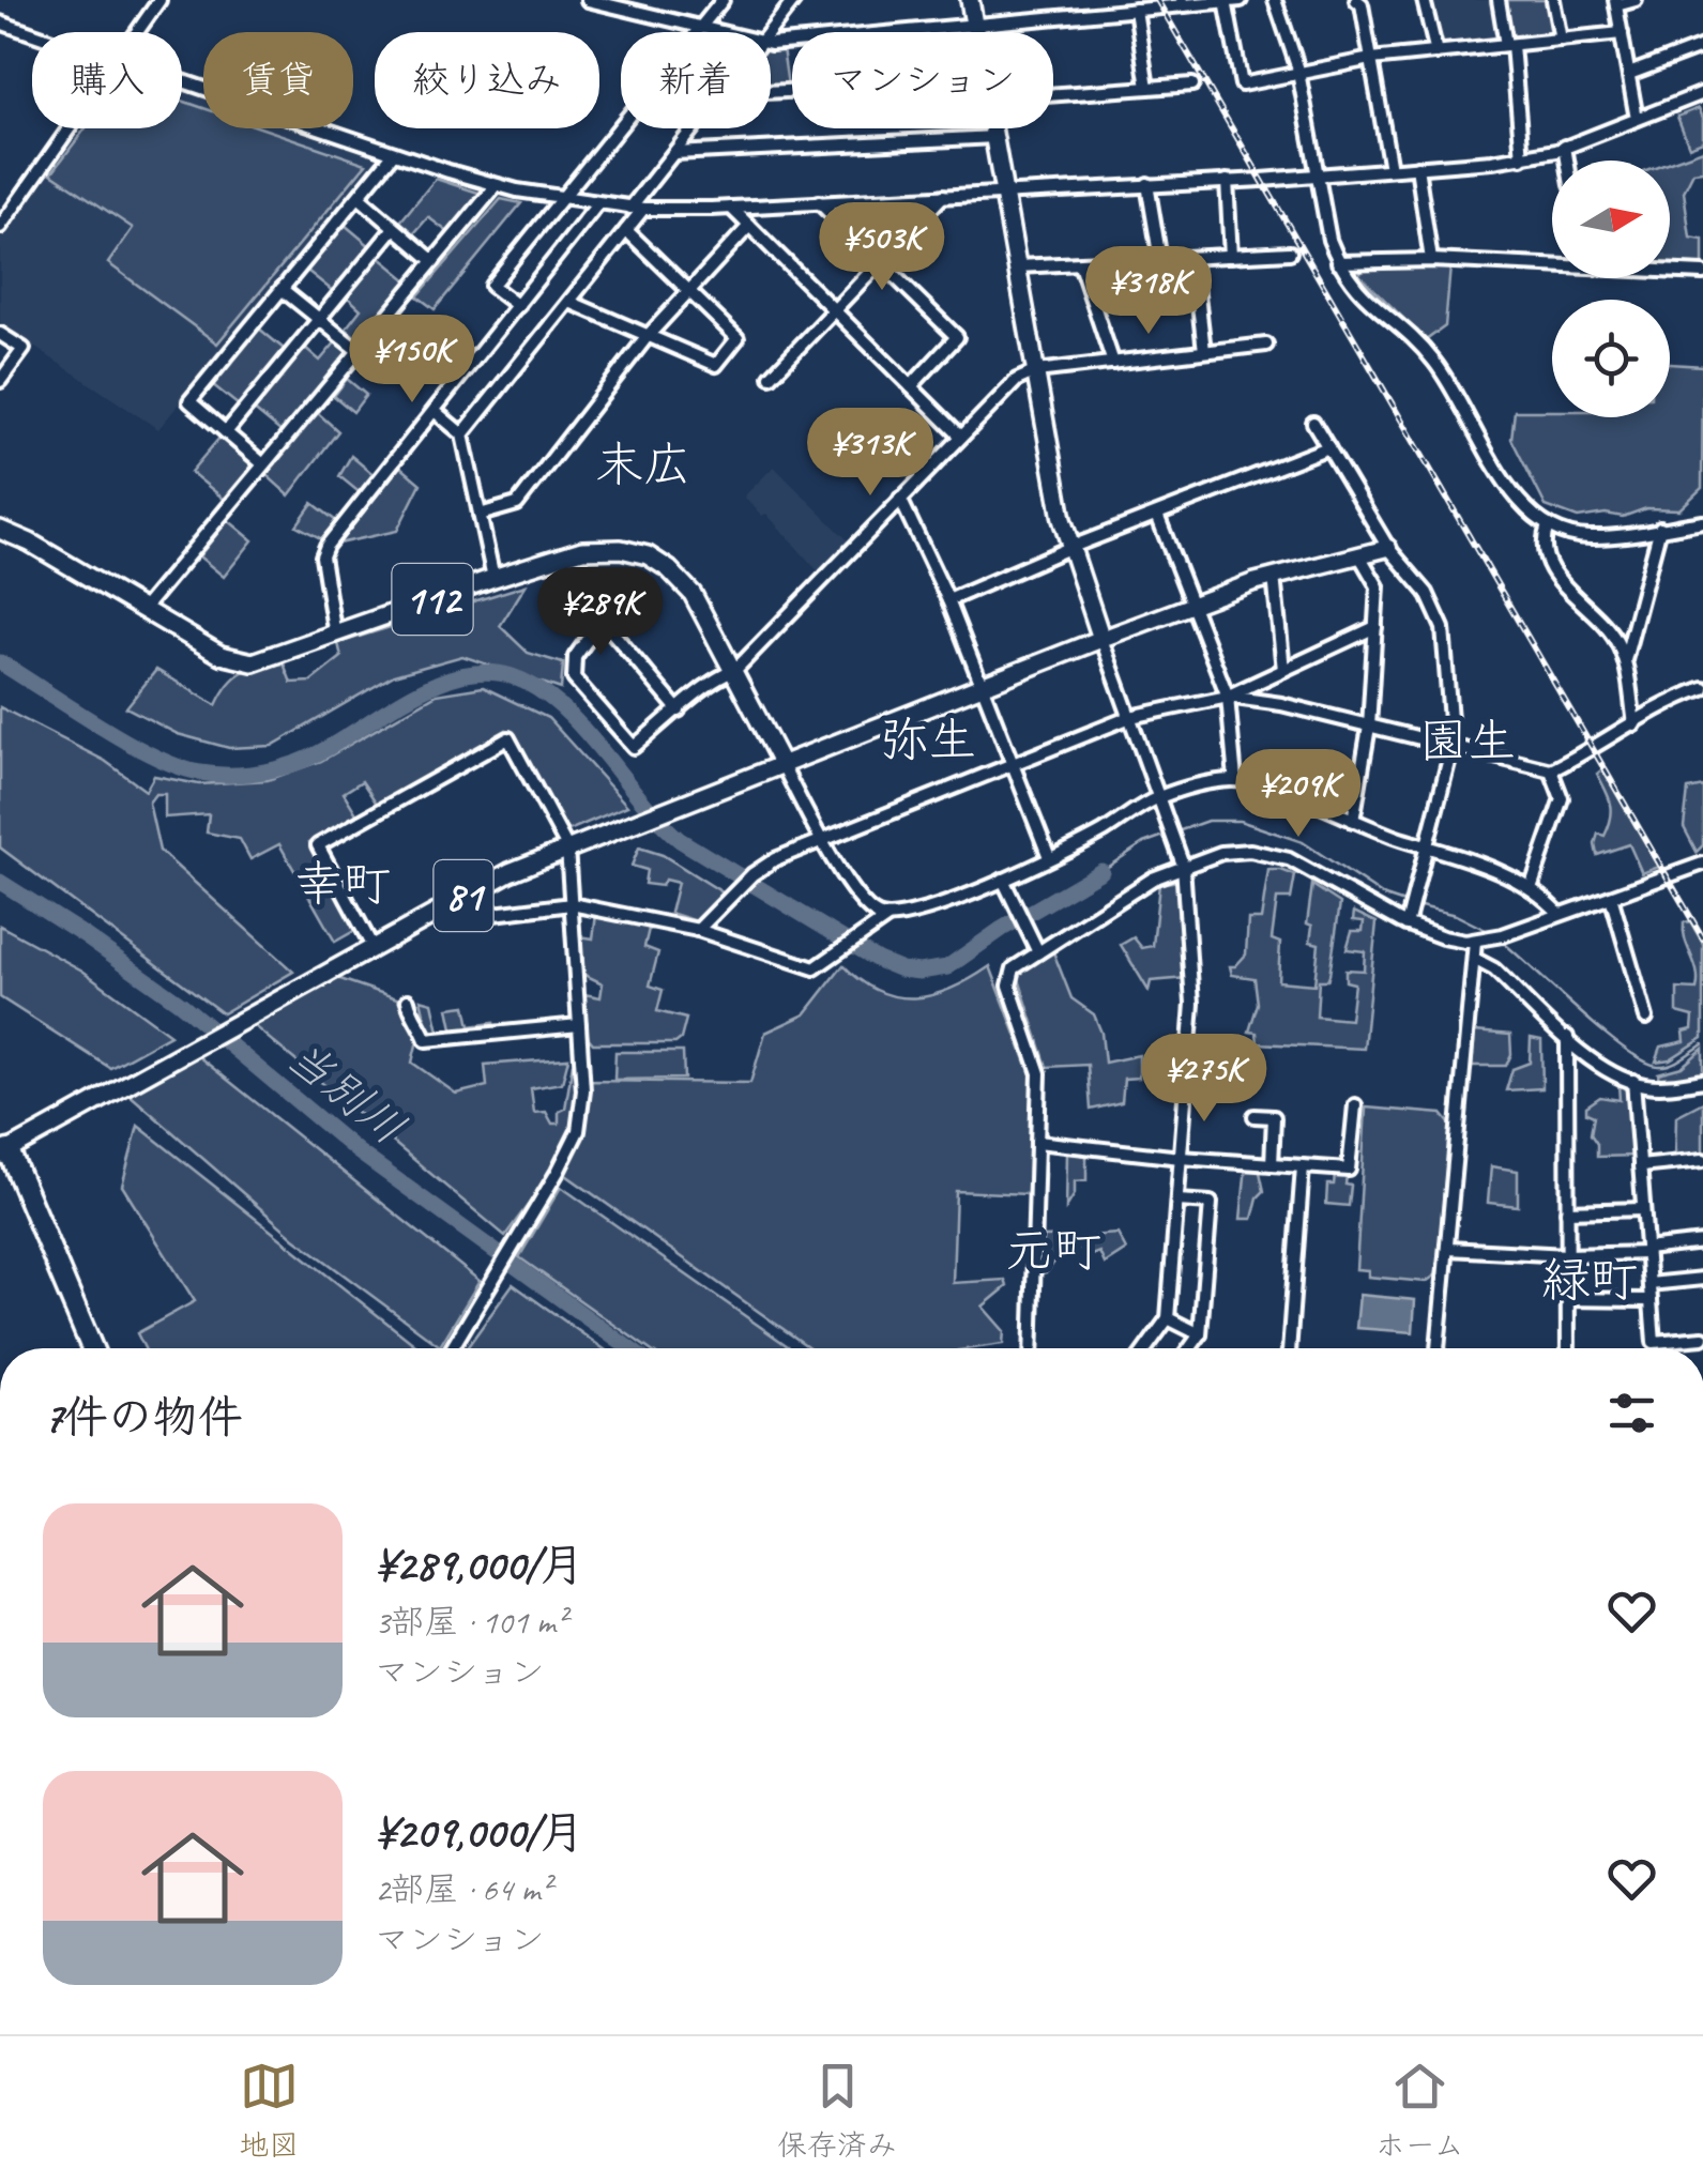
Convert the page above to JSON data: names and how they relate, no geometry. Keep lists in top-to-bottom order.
{
  "streets": {
    "main road": ["112", "81"]
  },
  "crossings": [
    ["112", "81"]
  ],
  "districts": [
    "末広",
    "弥生",
    "園生",
    "幸町",
    "元町",
    "緑町"
  ],
  "water": ["当別川"],
  "north": "right",
  "page": {
    "chip": [
      "購入",
      "賃貸",
      "絞り込み",
      "新着",
      "マンション"
    ],
    "price": [
      "¥503K",
      "¥318K",
      "¥150K",
      "¥313K",
      "¥289K",
      "¥209K",
      "¥275K"
    ],
    "heading": "7件の物件",
    "list": [
      {
        "name": "¥289,000/月",
        "note": "3部屋 · 101 m² · マンション"
      },
      {
        "name": "¥209,000/月",
        "note": "2部屋 · 64 m² · マンション"
      }
    ],
    "tabs": ["地図", "保存済み", "ホーム"]
  }
}
